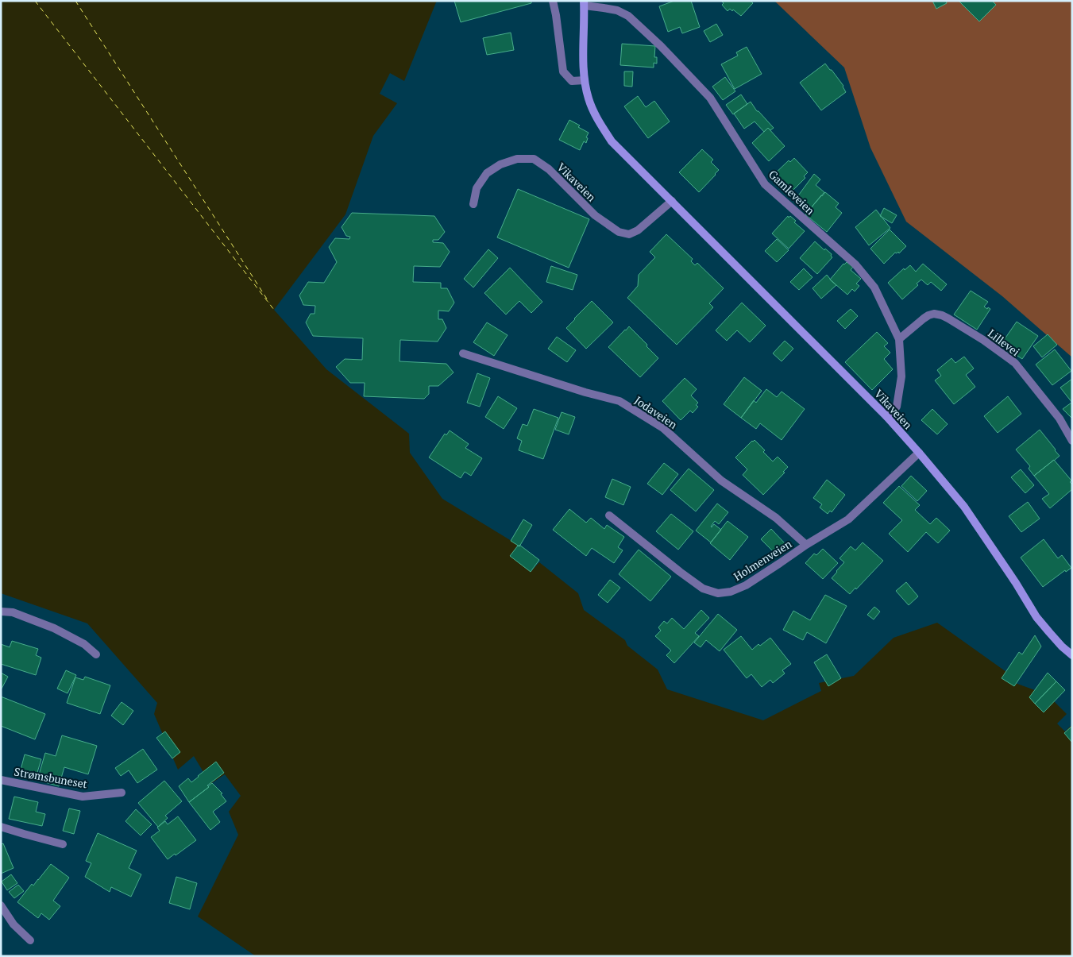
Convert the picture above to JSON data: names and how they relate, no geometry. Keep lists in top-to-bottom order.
{
  "streets": {
    "main road": ["Vikaveien"],
    "street": [
      "Gamleveien",
      "Lillevei",
      "Jodaveien",
      "Holmenveien",
      "Strømsbuneset"
    ]
  },
  "crossings": [
    ["Vikaveien", "Gamleveien"],
    ["Vikaveien", "Holmenveien"],
    ["Gamleveien", "Lillevei"],
    ["Jodaveien", "Holmenveien"]
  ]
}
